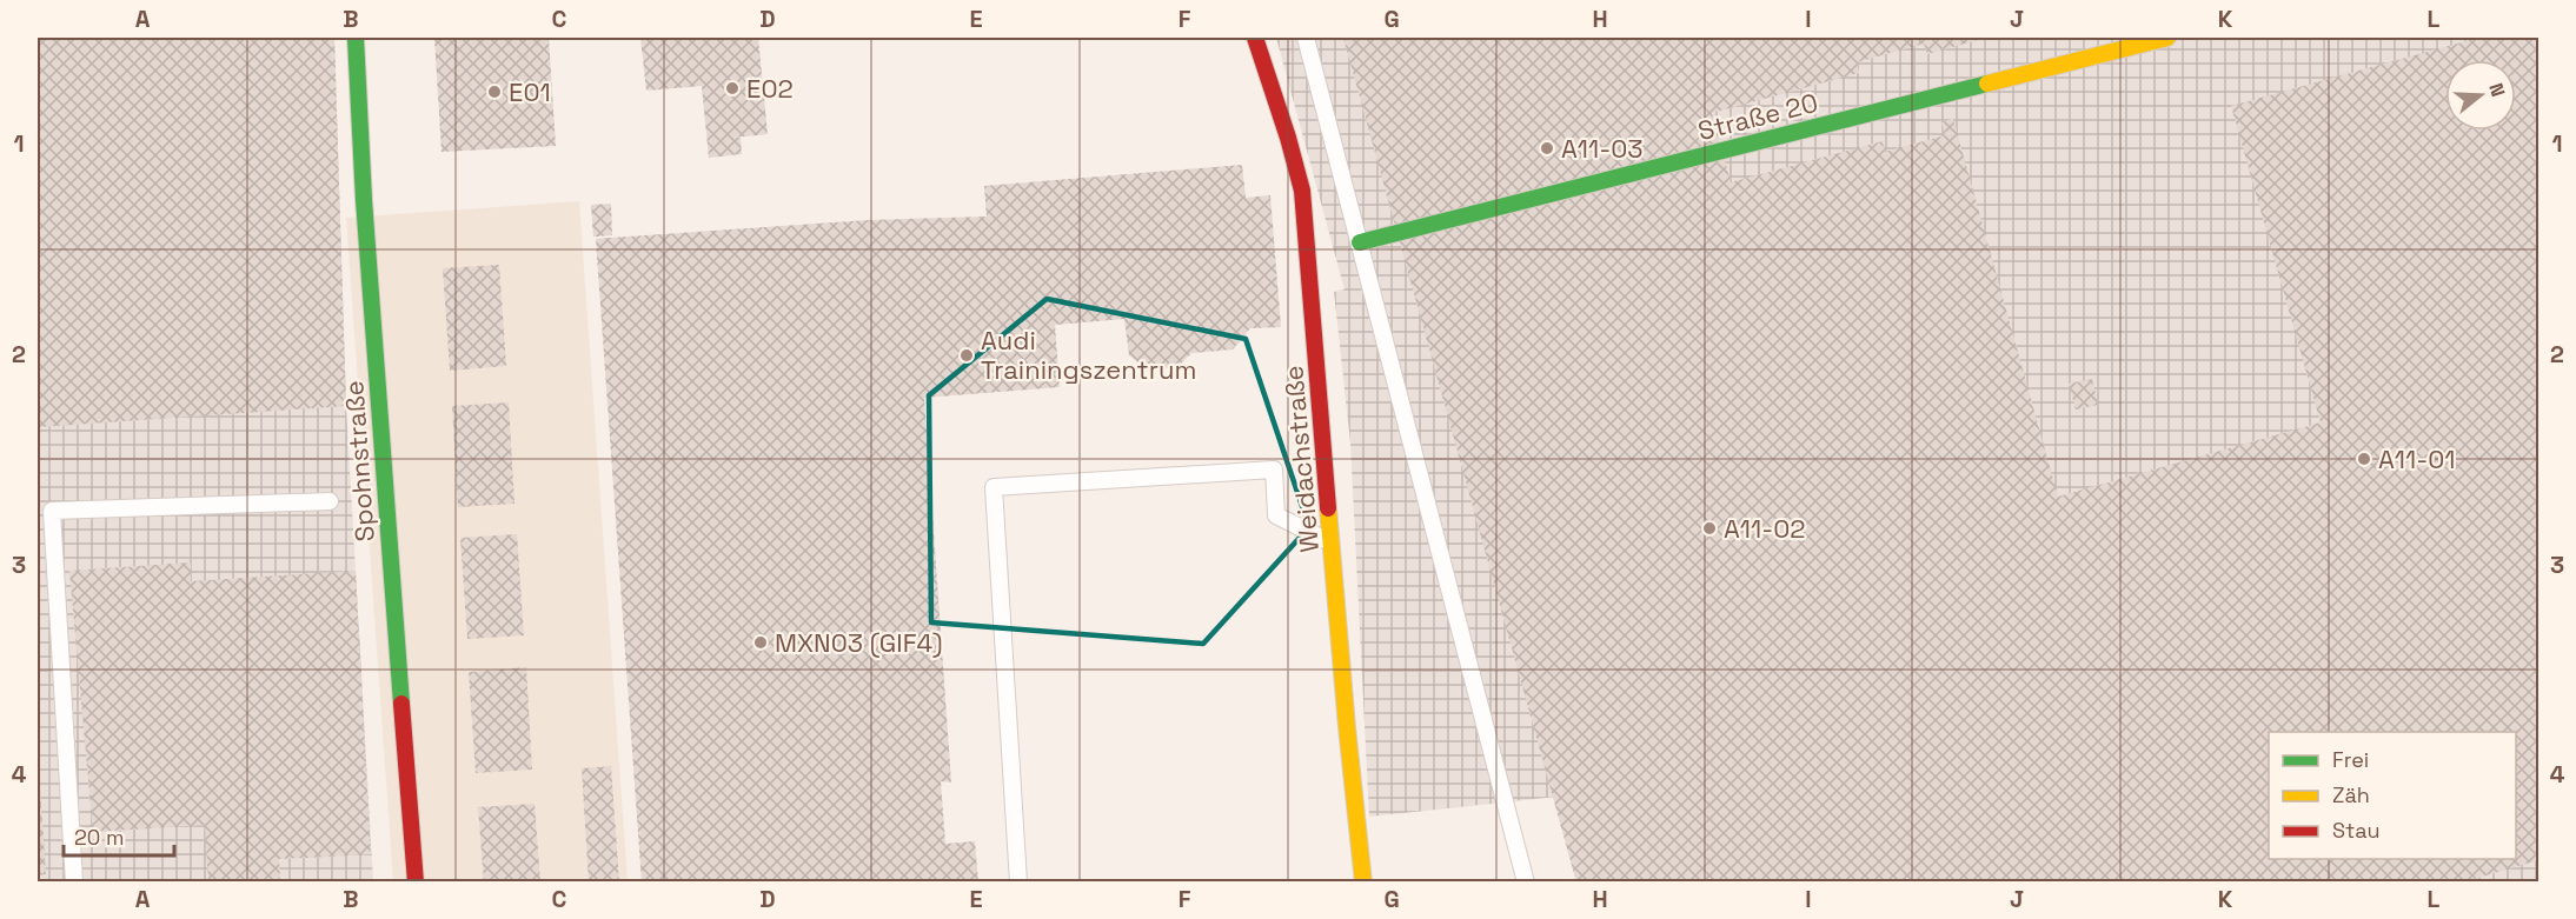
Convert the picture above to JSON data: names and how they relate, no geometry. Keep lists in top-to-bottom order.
{
  "streets": {
    "street": ["Straße 20", "Weidachstraße", "Spohnstraße"]
  },
  "places": [
    "E02",
    "E01",
    "A11-03",
    "Audi Trainingszentrum",
    "A11-01",
    "A11-02",
    "MXN03 (GIF4)"
  ],
  "legend": ["Frei", "Zäh", "Stau"],
  "scale_bar": "20 m",
  "north": "right",
  "grid": {
    "columns": [
      "A",
      "B",
      "C",
      "D",
      "E",
      "F",
      "G",
      "H",
      "I",
      "J",
      "K",
      "L"
    ],
    "rows": [
      "1",
      "2",
      "3",
      "4"
    ]
  }
}
